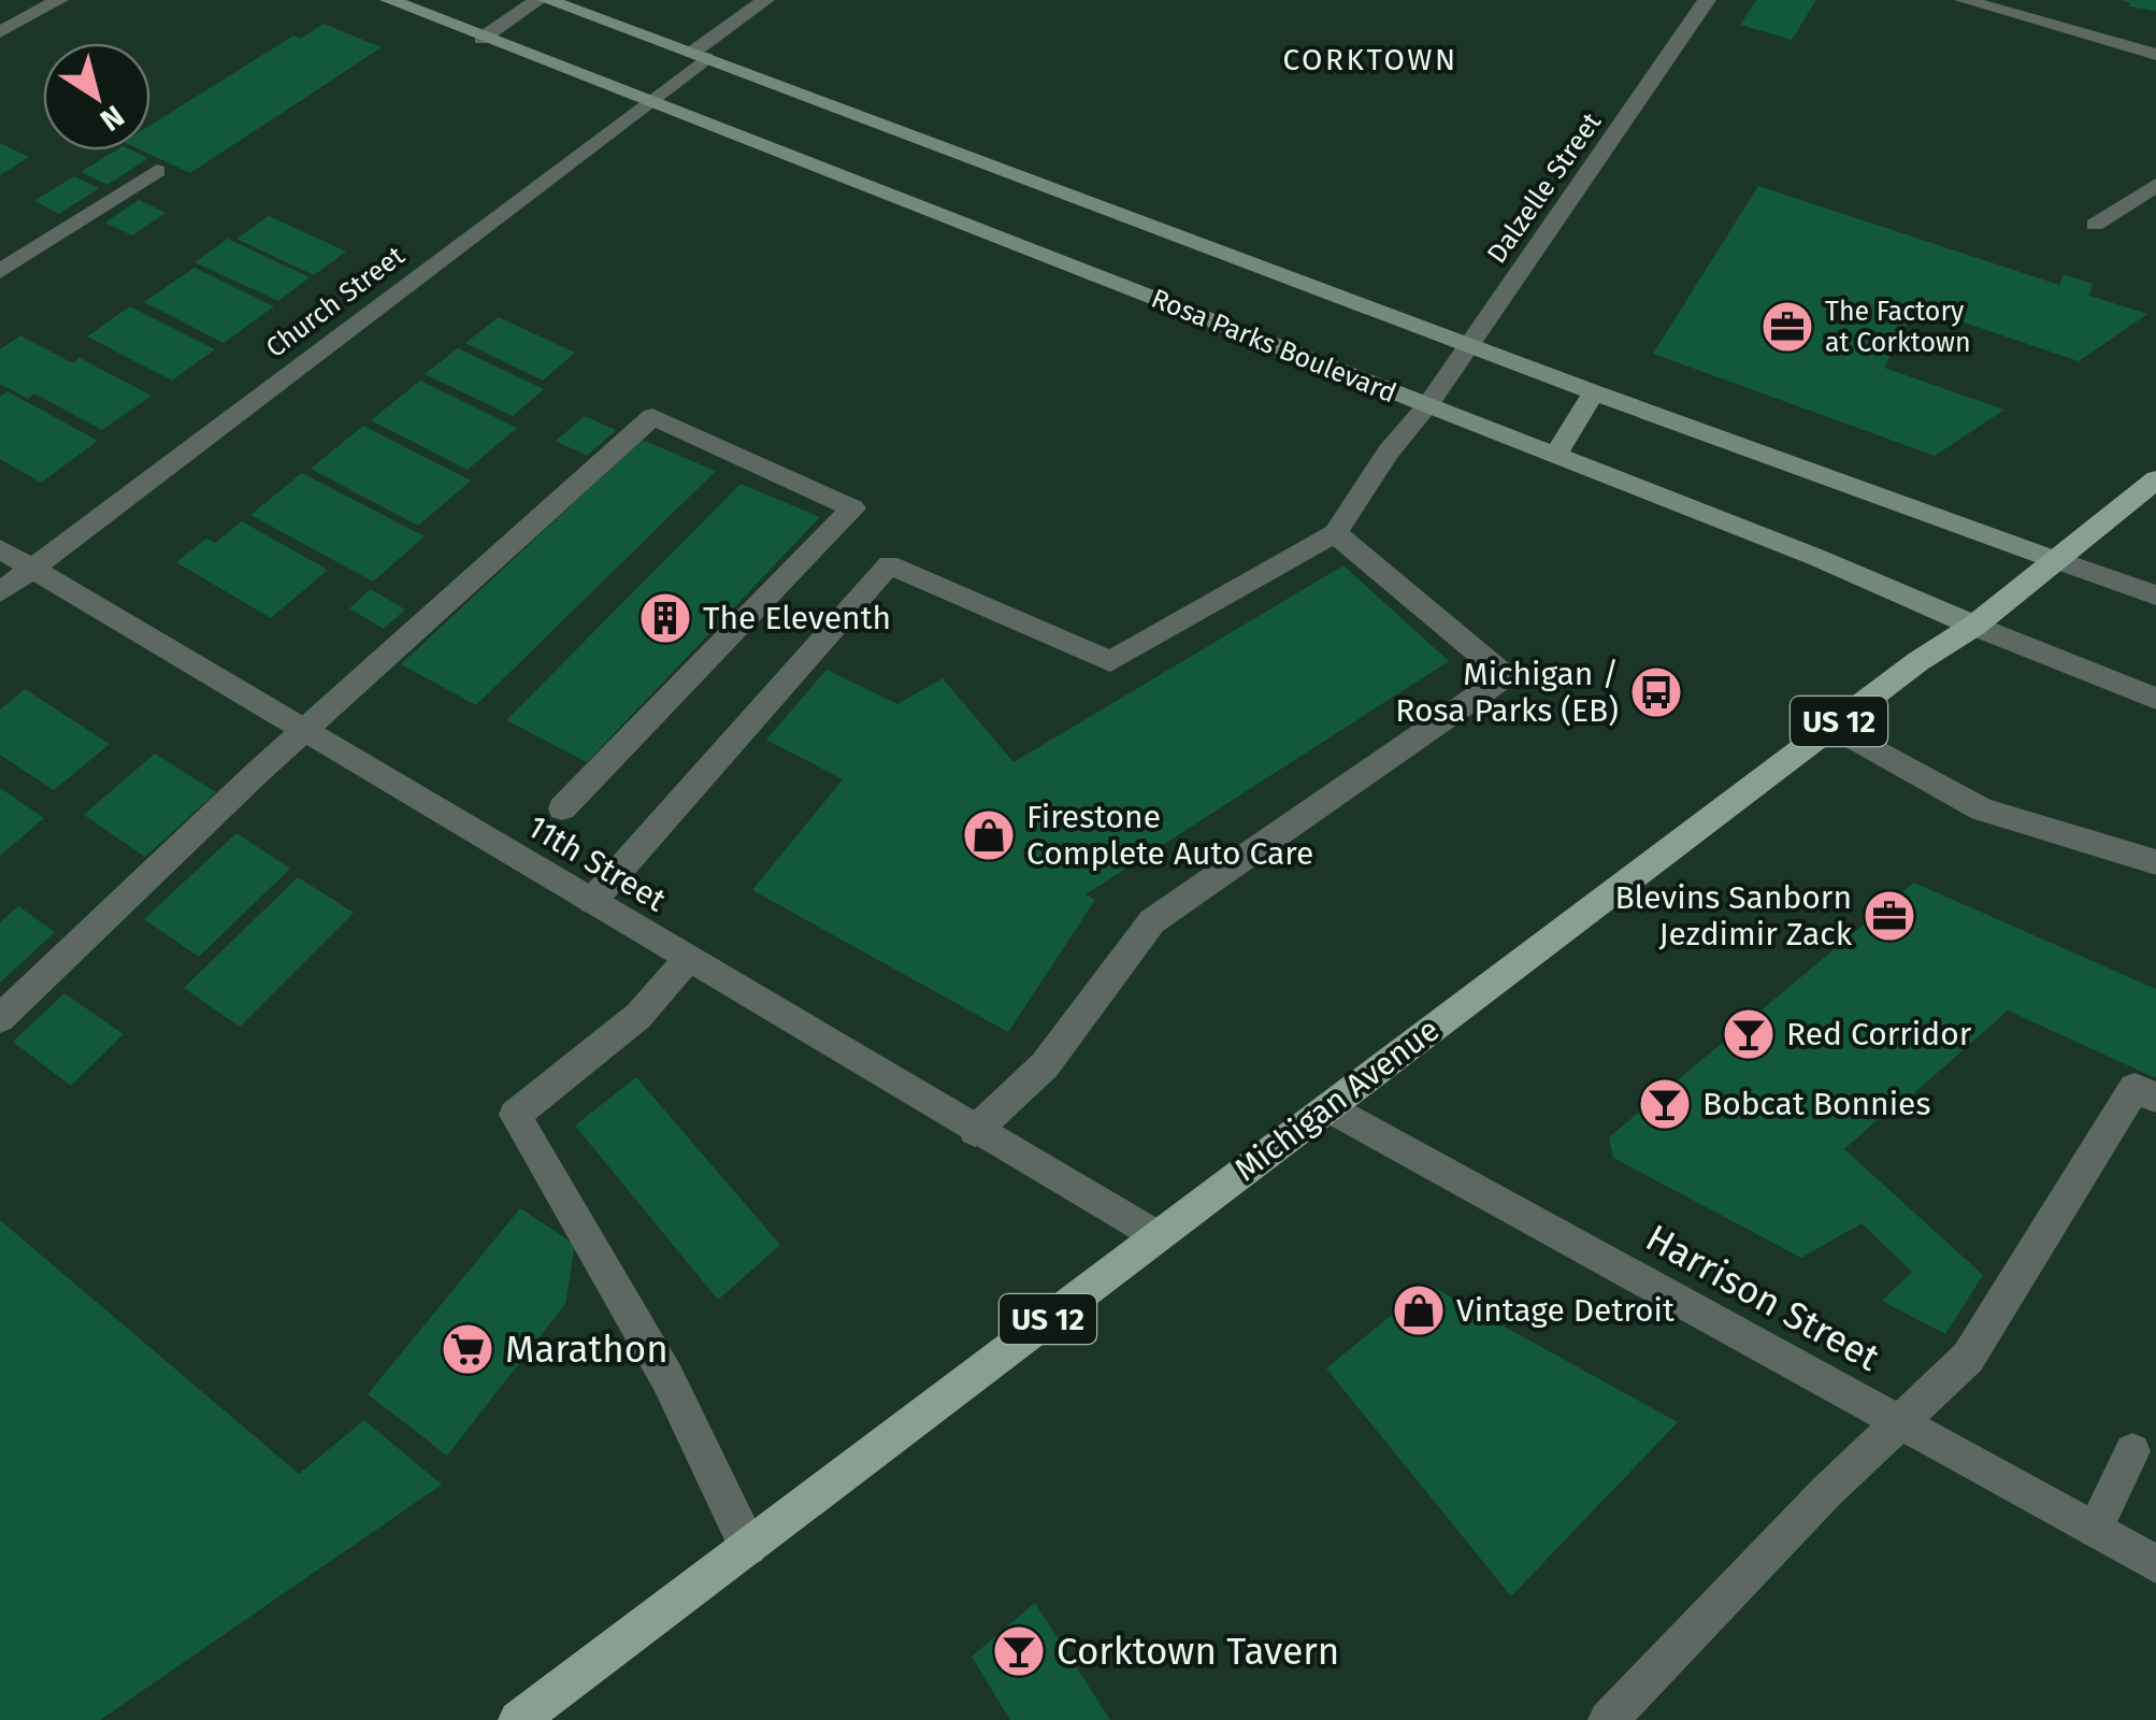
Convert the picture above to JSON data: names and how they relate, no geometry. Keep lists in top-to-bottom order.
{
  "streets": {
    "main road": ["Rosa Parks Boulevard", "US 12", "Michigan Avenue"],
    "street": [
      "Dalzelle Street",
      "Church Street",
      "11th Street",
      "Harrison Street"
    ]
  },
  "crossings": [
    ["Dalzelle Street", "Rosa Parks Boulevard"],
    ["Church Street", "Rosa Parks Boulevard"],
    ["Church Street", "11th Street"],
    ["Rosa Parks Boulevard", "Michigan Avenue"],
    ["11th Street", "Michigan Avenue"],
    ["Michigan Avenue", "Harrison Street"]
  ],
  "districts": ["CORKTOWN"],
  "places": {
    "office": ["The Factory at Corktown", "Blevins Sanborn Jezdimir Zack"],
    "building": ["The Eleventh"],
    "bus stop": ["Michigan / Rosa Parks (EB)"],
    "shop": ["Firestone Complete Auto Care", "Vintage Detroit"],
    "bar": ["Red Corridor", "Bobcat Bonnies", "Corktown Tavern"],
    "supermarket": ["Marathon"]
  },
  "north": "bottom right"
}
